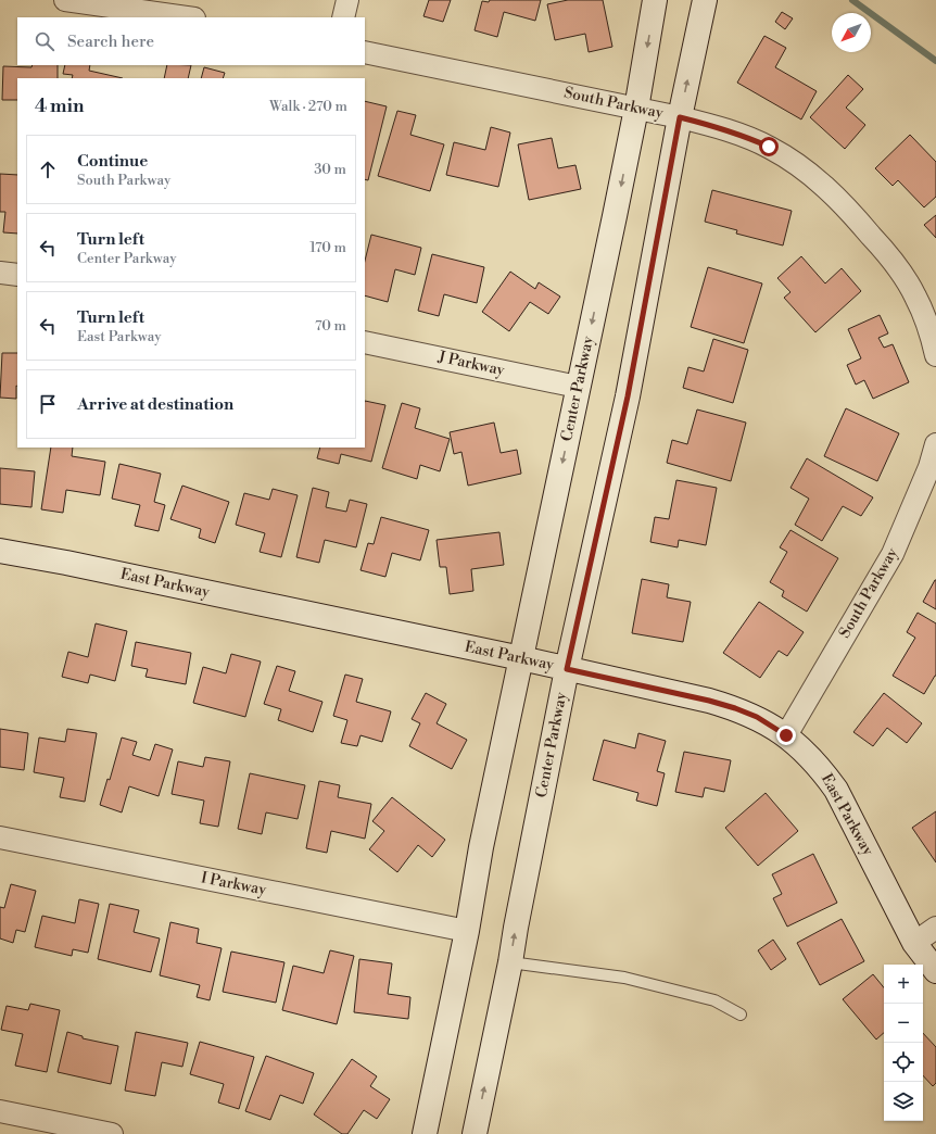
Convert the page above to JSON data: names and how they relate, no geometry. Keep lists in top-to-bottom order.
{
  "streets": {
    "street": [
      "South Parkway",
      "J Parkway",
      "Center Parkway",
      "East Parkway",
      "I Parkway"
    ]
  },
  "crossings": [
    ["South Parkway", "Center Parkway"],
    ["South Parkway", "East Parkway"],
    ["J Parkway", "Center Parkway"],
    ["Center Parkway", "East Parkway"],
    ["Center Parkway", "I Parkway"]
  ],
  "north": "bottom left",
  "page": {
    "search": "Search here",
    "heading": ["4 min", "Walk · 270 m"],
    "list": [
      ["Continue", "South Parkway", "30 m"],
      ["Turn left", "Center Parkway", "170 m"],
      ["Turn left", "East Parkway", "70 m"],
      "Arrive at destination"
    ],
    "map_buttons": ["+", "−"]
  }
}
